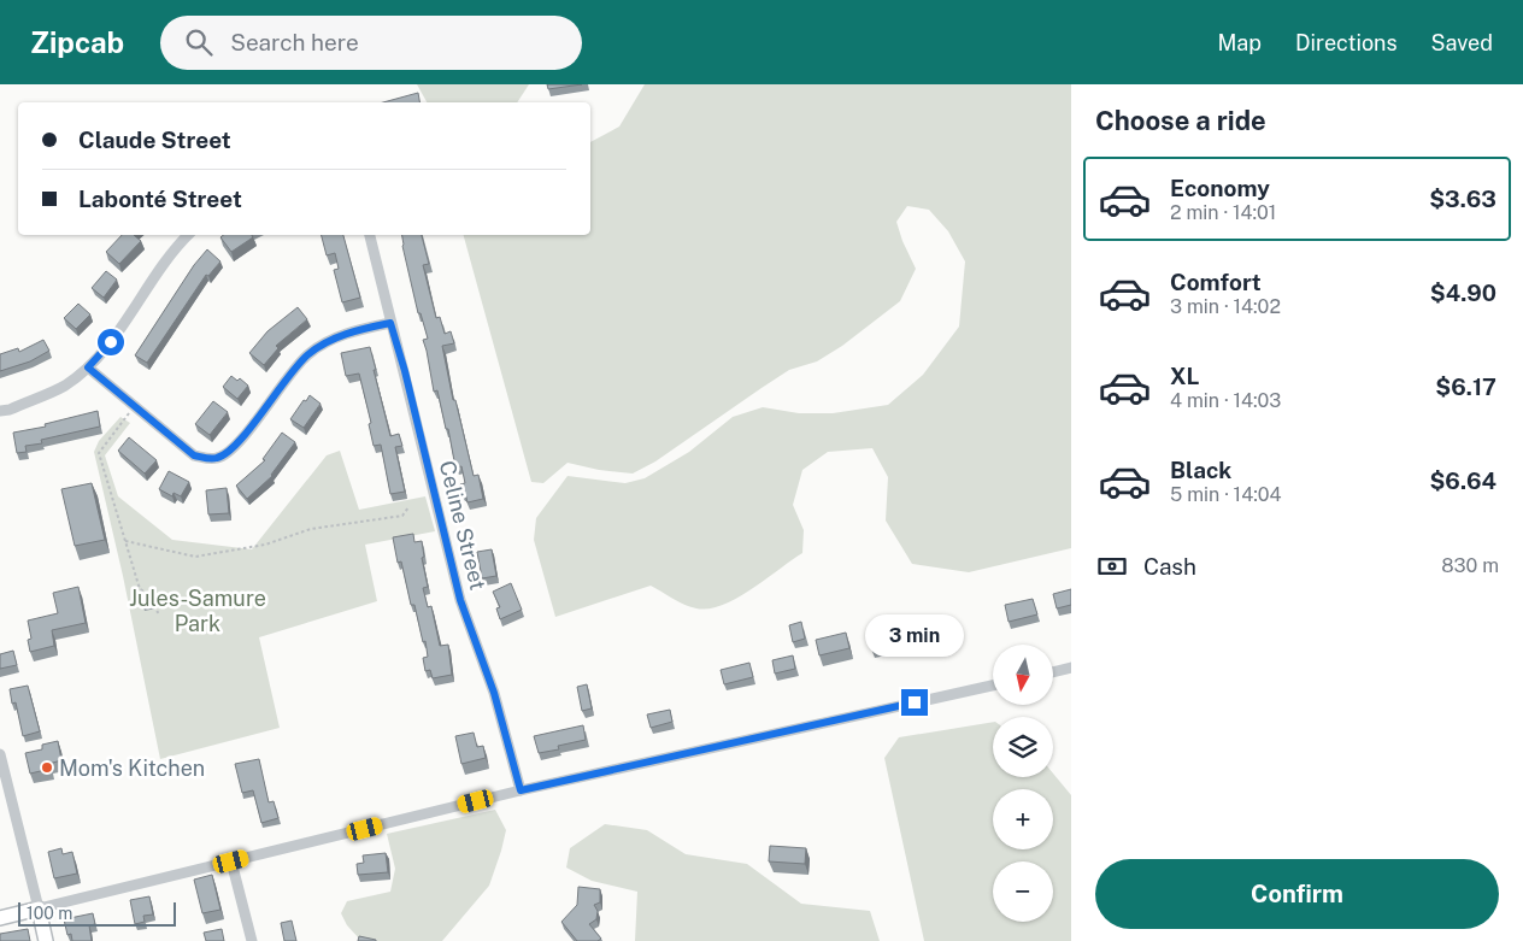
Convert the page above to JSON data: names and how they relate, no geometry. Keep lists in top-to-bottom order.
{
  "streets": {
    "street": ["Celine Street"]
  },
  "parks": ["Jules-Samure Park"],
  "places": ["Mom's Kitchen"],
  "scale_bar": "100 m",
  "north": "bottom",
  "page": {
    "header": "Zipcab",
    "search": "Search here",
    "nav": ["Map", "Directions", "Saved"],
    "heading": "Choose a ride",
    "banner": ["Claude Street", "Labonté Street"],
    "list": [
      {
        "name": "Economy",
        "note": "2 min · 14:01",
        "value": "$3.63"
      },
      {
        "name": "Comfort",
        "note": "3 min · 14:02",
        "value": "$4.90"
      },
      {
        "name": "XL",
        "note": "4 min · 14:03",
        "value": "$6.17"
      },
      {
        "name": "Black",
        "note": "5 min · 14:04",
        "value": "$6.64"
      }
    ],
    "pay": ["Cash", "830 m"],
    "bubble": "3 min",
    "map_buttons": ["+", "−"],
    "buttons": "Confirm",
    "scale": "100 m"
  }
}
